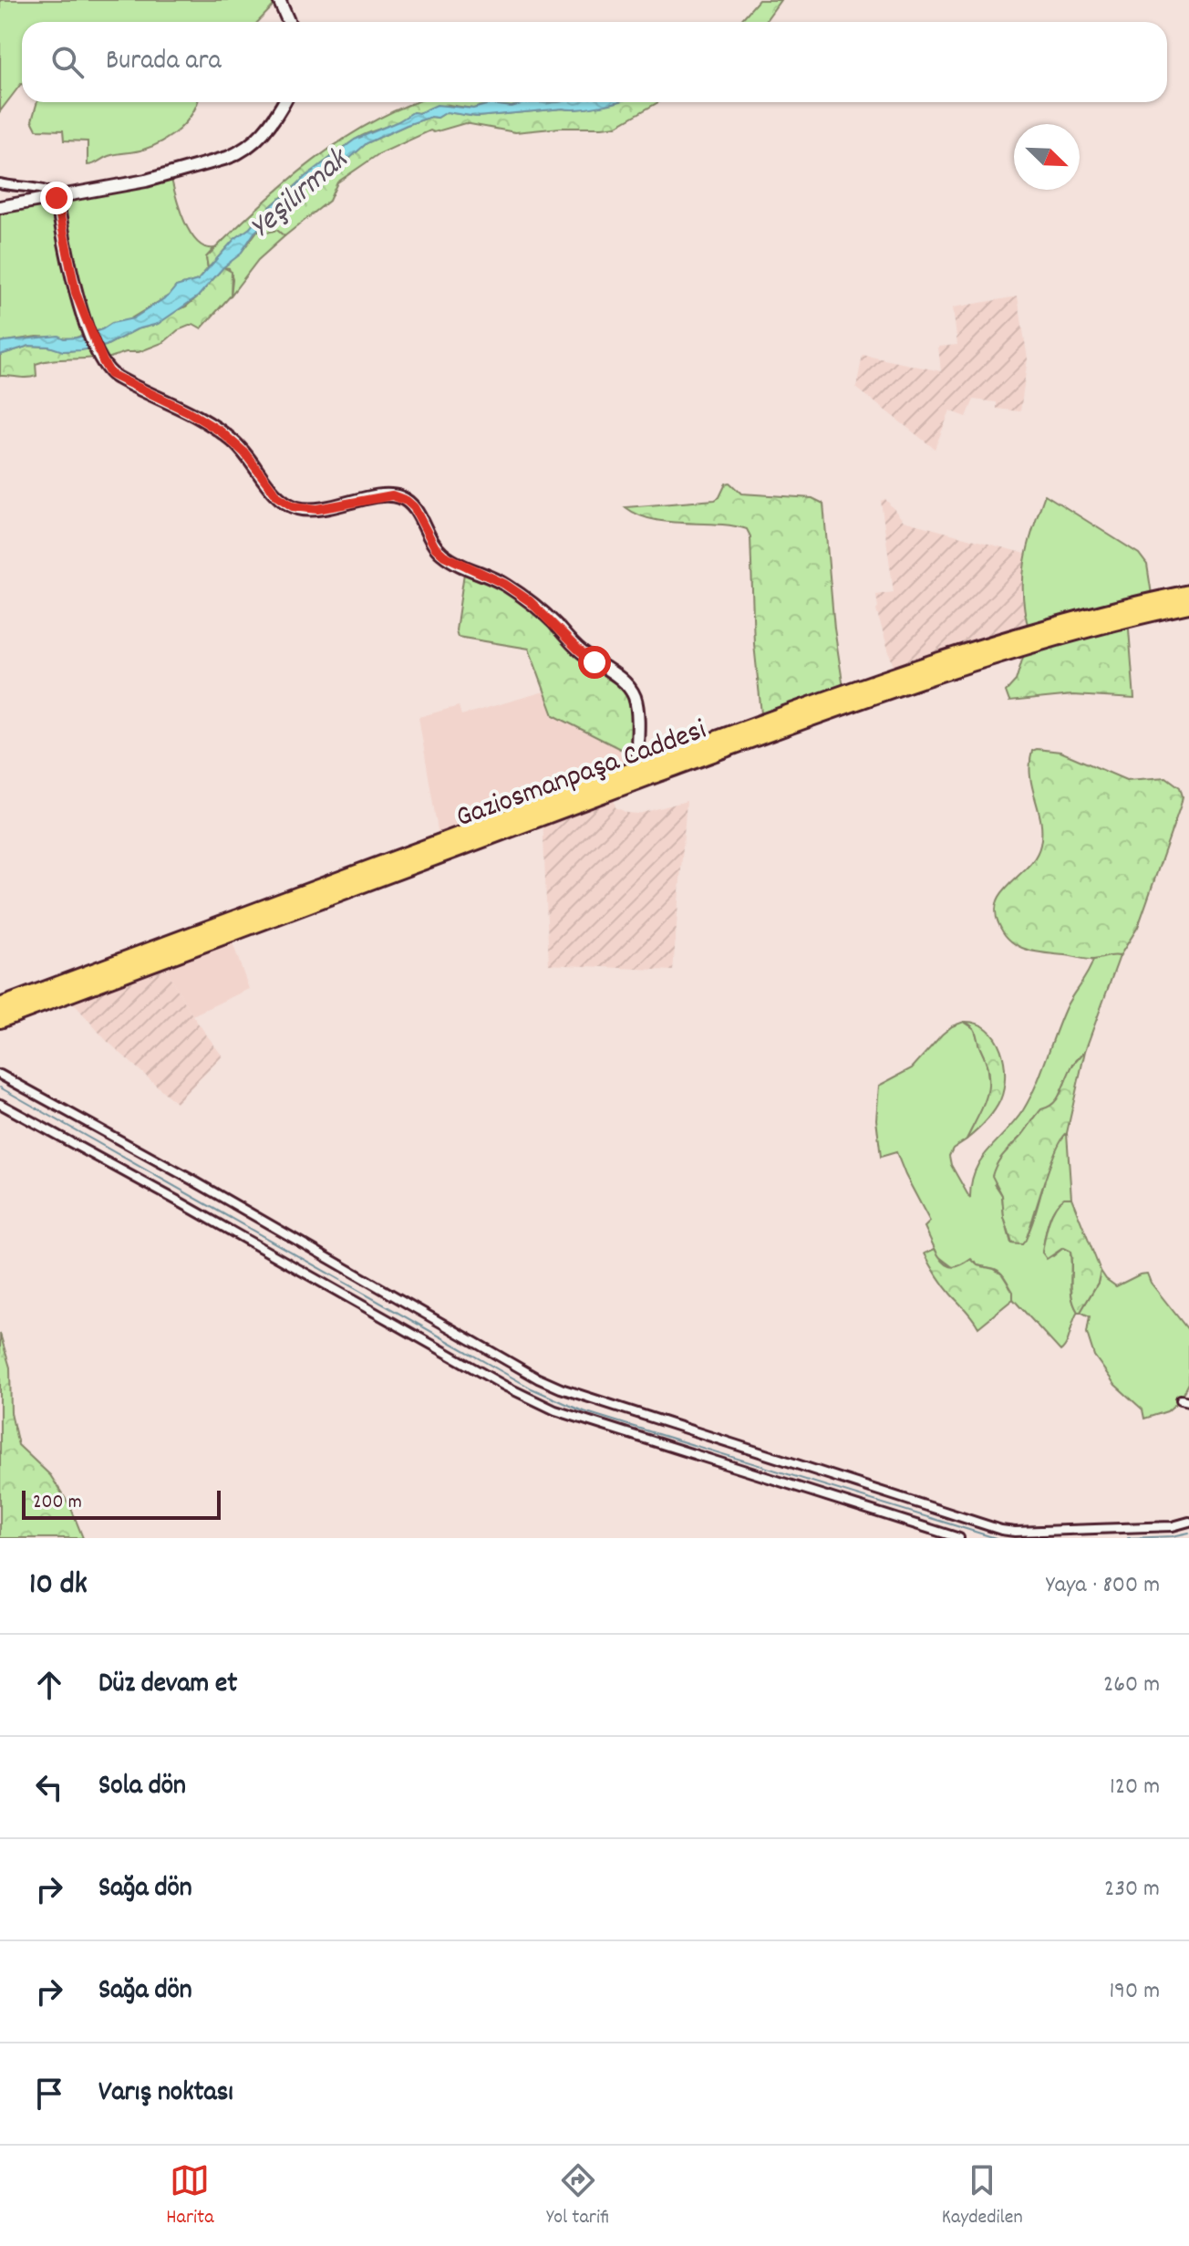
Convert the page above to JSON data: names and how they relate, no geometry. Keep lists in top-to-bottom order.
{
  "streets": {
    "highway": ["Gaziosmanpaşa Caddesi"]
  },
  "water": ["Yeşilırmak"],
  "scale_bar": "200 m",
  "north": "bottom right",
  "page": {
    "search": "Burada ara",
    "scale": "200 m",
    "heading": ["10 dk", "Yaya · 800 m"],
    "list": [
      ["Düz devam et", "260 m"],
      ["Sola dön", "120 m"],
      ["Sağa dön", "230 m"],
      ["Sağa dön", "190 m"],
      "Varış noktası"
    ],
    "nav": ["Harita", "Yol tarifi", "Kaydedilen"]
  }
}
